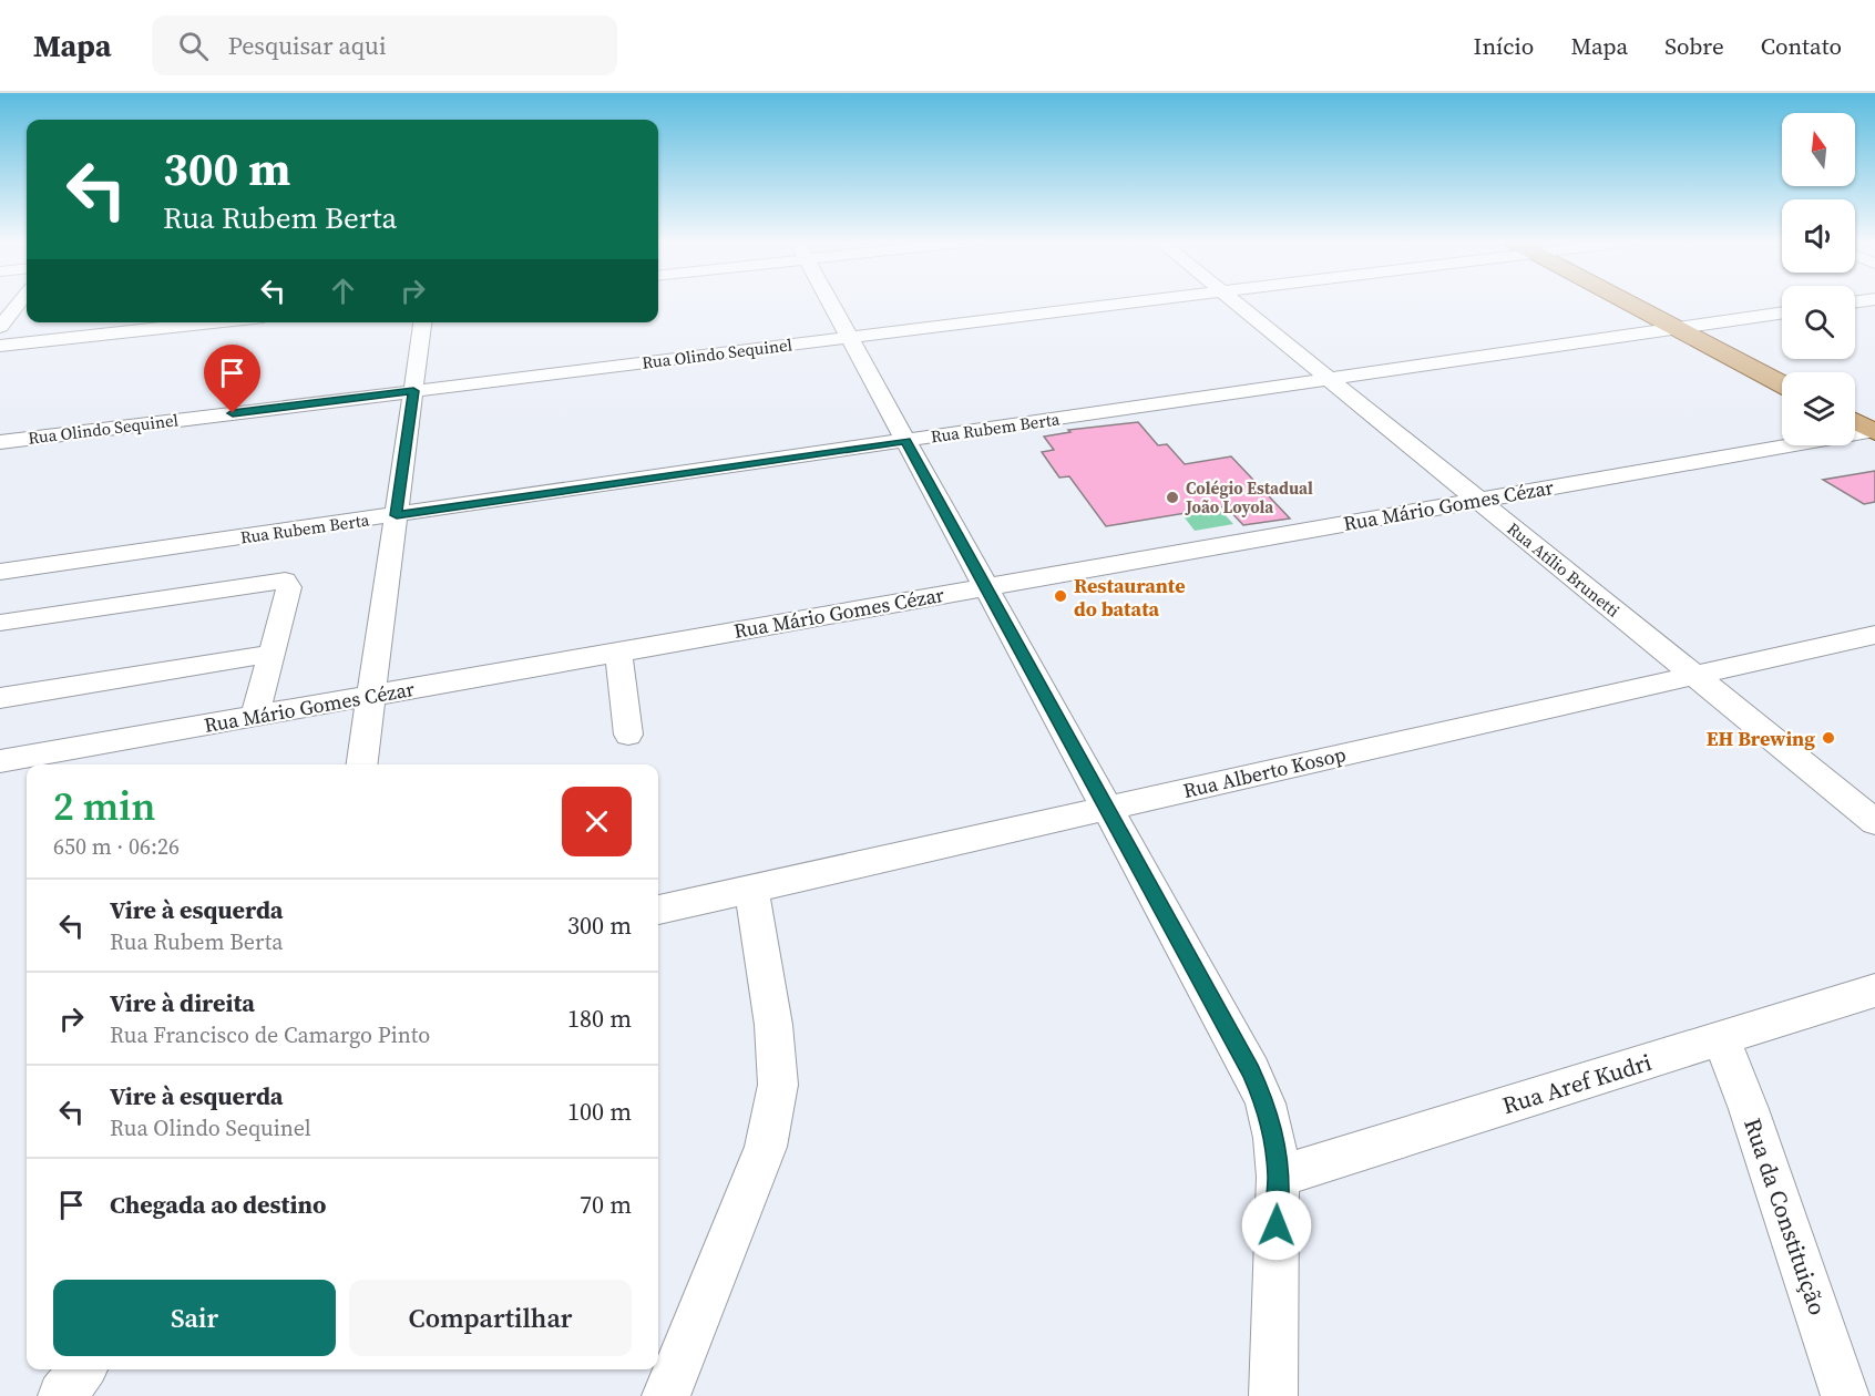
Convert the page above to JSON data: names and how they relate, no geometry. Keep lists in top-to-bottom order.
{
  "streets": {
    "street": [
      "Rua Olindo Sequinel",
      "Rua Rubem Berta",
      "Rua Mário Gomes Cézar",
      "Rua Atílio Brunetti",
      "Rua Alberto Kosop",
      "Rua Aref Kudri",
      "Rua da Constituição"
    ]
  },
  "crossings": [
    ["Rua Rubem Berta", "Rua Atílio Brunetti"],
    ["Rua Mário Gomes Cézar", "Rua Atílio Brunetti"],
    ["Rua Atílio Brunetti", "Rua Alberto Kosop"],
    ["Rua Aref Kudri", "Rua da Constituição"]
  ],
  "places": ["Colégio Estadual João Loyola", "Restaurante do batata", "EH Brewing"],
  "north": "top",
  "page": {
    "header": "Mapa",
    "search": "Pesquisar aqui",
    "nav": [
      "Início",
      "Mapa",
      "Sobre",
      "Contato"
    ],
    "turn": ["300 m", "Rua Rubem Berta"],
    "heading": ["2 min", "650 m · 06:26"],
    "list": [
      {
        "name": "Vire à esquerda",
        "note": "Rua Rubem Berta",
        "value": "300 m"
      },
      {
        "name": "Vire à direita",
        "note": "Rua Francisco de Camargo Pinto",
        "value": "180 m"
      },
      {
        "name": "Vire à esquerda",
        "note": "Rua Olindo Sequinel",
        "value": "100 m"
      },
      {
        "name": "Chegada ao destino",
        "value": "70 m"
      }
    ],
    "buttons": ["Sair", "Compartilhar"]
  }
}
